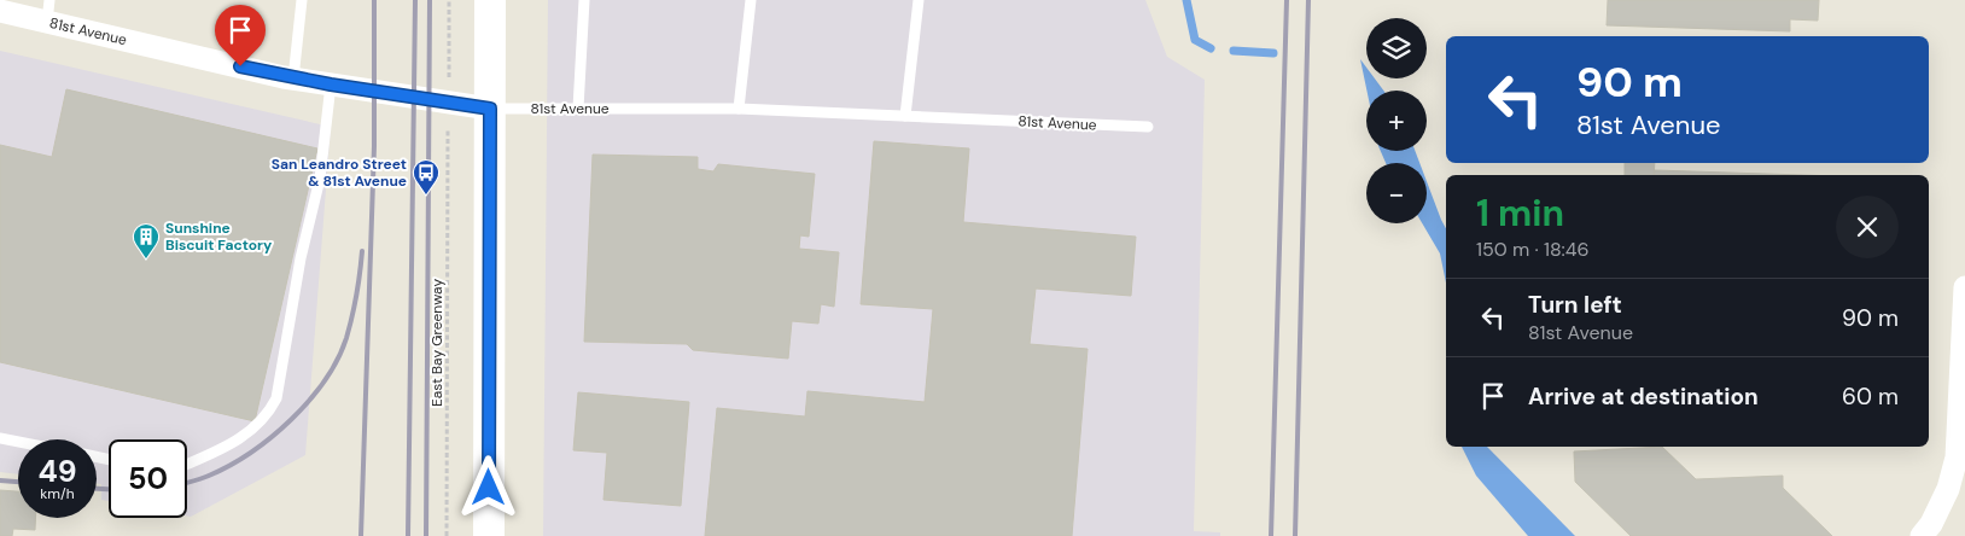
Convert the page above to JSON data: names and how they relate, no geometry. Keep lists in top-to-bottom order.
{
  "streets": {
    "street": ["81st Avenue"],
    "path": ["East Bay Greenway"]
  },
  "places": {
    "bus stop": ["San Leandro Street & 81st Avenue"],
    "building": ["Sunshine Biscuit Factory"]
  },
  "page": {
    "map_buttons": ["+", "−"],
    "turn": ["90 m", "81st Avenue"],
    "heading": ["1 min", "150 m · 18:46"],
    "list": [
      {
        "name": "Turn left",
        "note": "81st Avenue",
        "value": "90 m"
      },
      {
        "name": "Arrive at destination",
        "value": "60 m"
      }
    ],
    "speed": "49 km/h",
    "limit": "50"
  }
}
